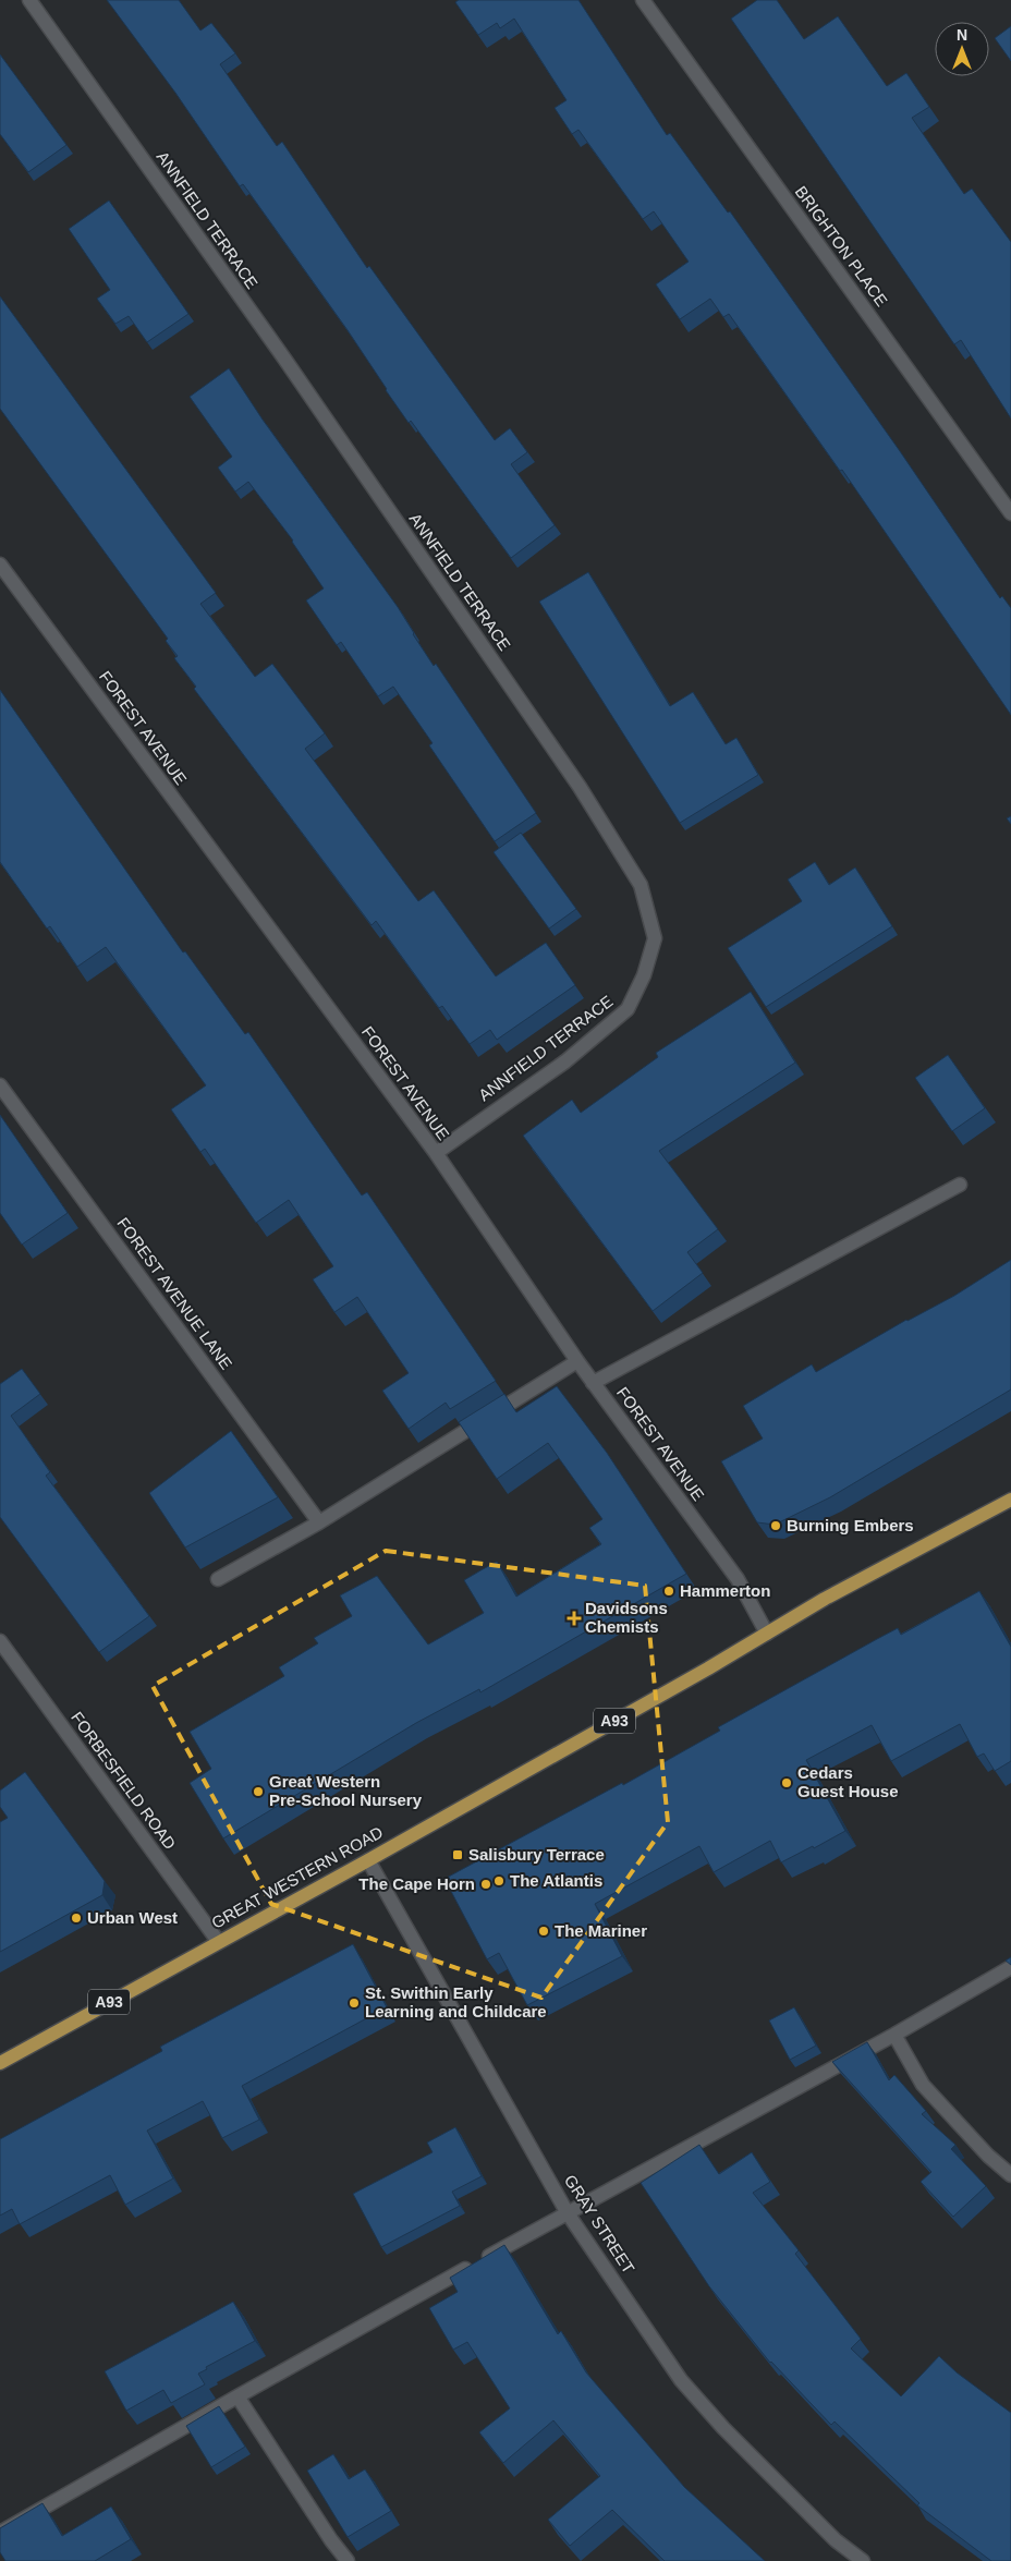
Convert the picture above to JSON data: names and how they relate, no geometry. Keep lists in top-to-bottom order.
{
  "streets": {
    "main road": ["A93", "GREAT WESTERN ROAD"],
    "street": [
      "ANNFIELD TERRACE",
      "BRIGHTON PLACE",
      "FOREST AVENUE",
      "FOREST AVENUE LANE",
      "FORBESFIELD ROAD",
      "GRAY STREET"
    ]
  },
  "crossings": [
    ["ANNFIELD TERRACE", "FOREST AVENUE"],
    ["FOREST AVENUE", "GREAT WESTERN ROAD"],
    ["FORBESFIELD ROAD", "GREAT WESTERN ROAD"],
    ["GREAT WESTERN ROAD", "GRAY STREET"]
  ],
  "places": {
    "other": [
      "Burning Embers",
      "Hammerton",
      "Cedars Guest House",
      "Great Western Pre-School Nursery",
      "The Atlantis",
      "The Cape Horn",
      "Urban West",
      "The Mariner",
      "St. Swithin Early Learning and Childcare"
    ],
    "health": ["Davidsons Chemists"],
    "transit": ["Salisbury Terrace"]
  },
  "north": "top"
}
